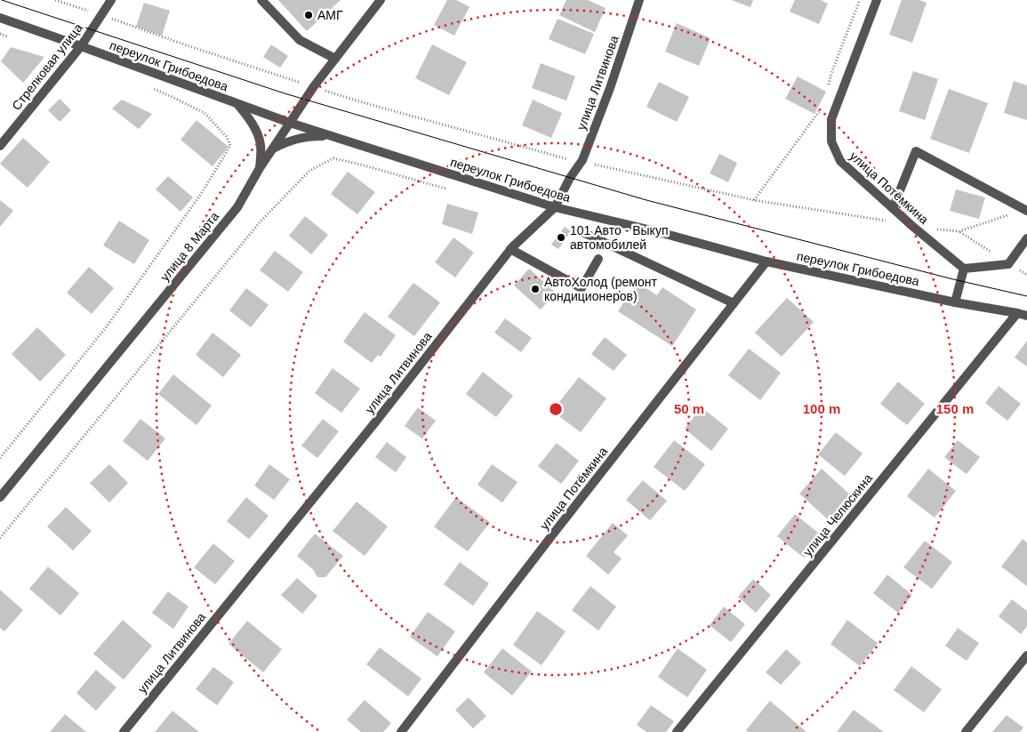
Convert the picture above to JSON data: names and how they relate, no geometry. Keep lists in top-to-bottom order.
{
  "streets": {
    "street": [
      "переулок Грибоедова",
      "Стрелковая улица",
      "улица Литвинова",
      "улица Потёмкина",
      "улица 8 Марта",
      "улица Челюскина"
    ]
  },
  "crossings": [
    ["переулок Грибоедова", "Стрелковая улица"],
    ["переулок Грибоедова", "улица Литвинова"],
    ["переулок Грибоедова", "улица Потёмкина"],
    ["переулок Грибоедова", "улица 8 Марта"],
    ["переулок Грибоедова", "улица Челюскина"]
  ],
  "places": ["АМГ", "101 Авто - Выкуп автомобилей", "АвтоХолод (ремонт кондиционеров)"],
  "rings": ["50 m", "100 m", "150 m"]
}
